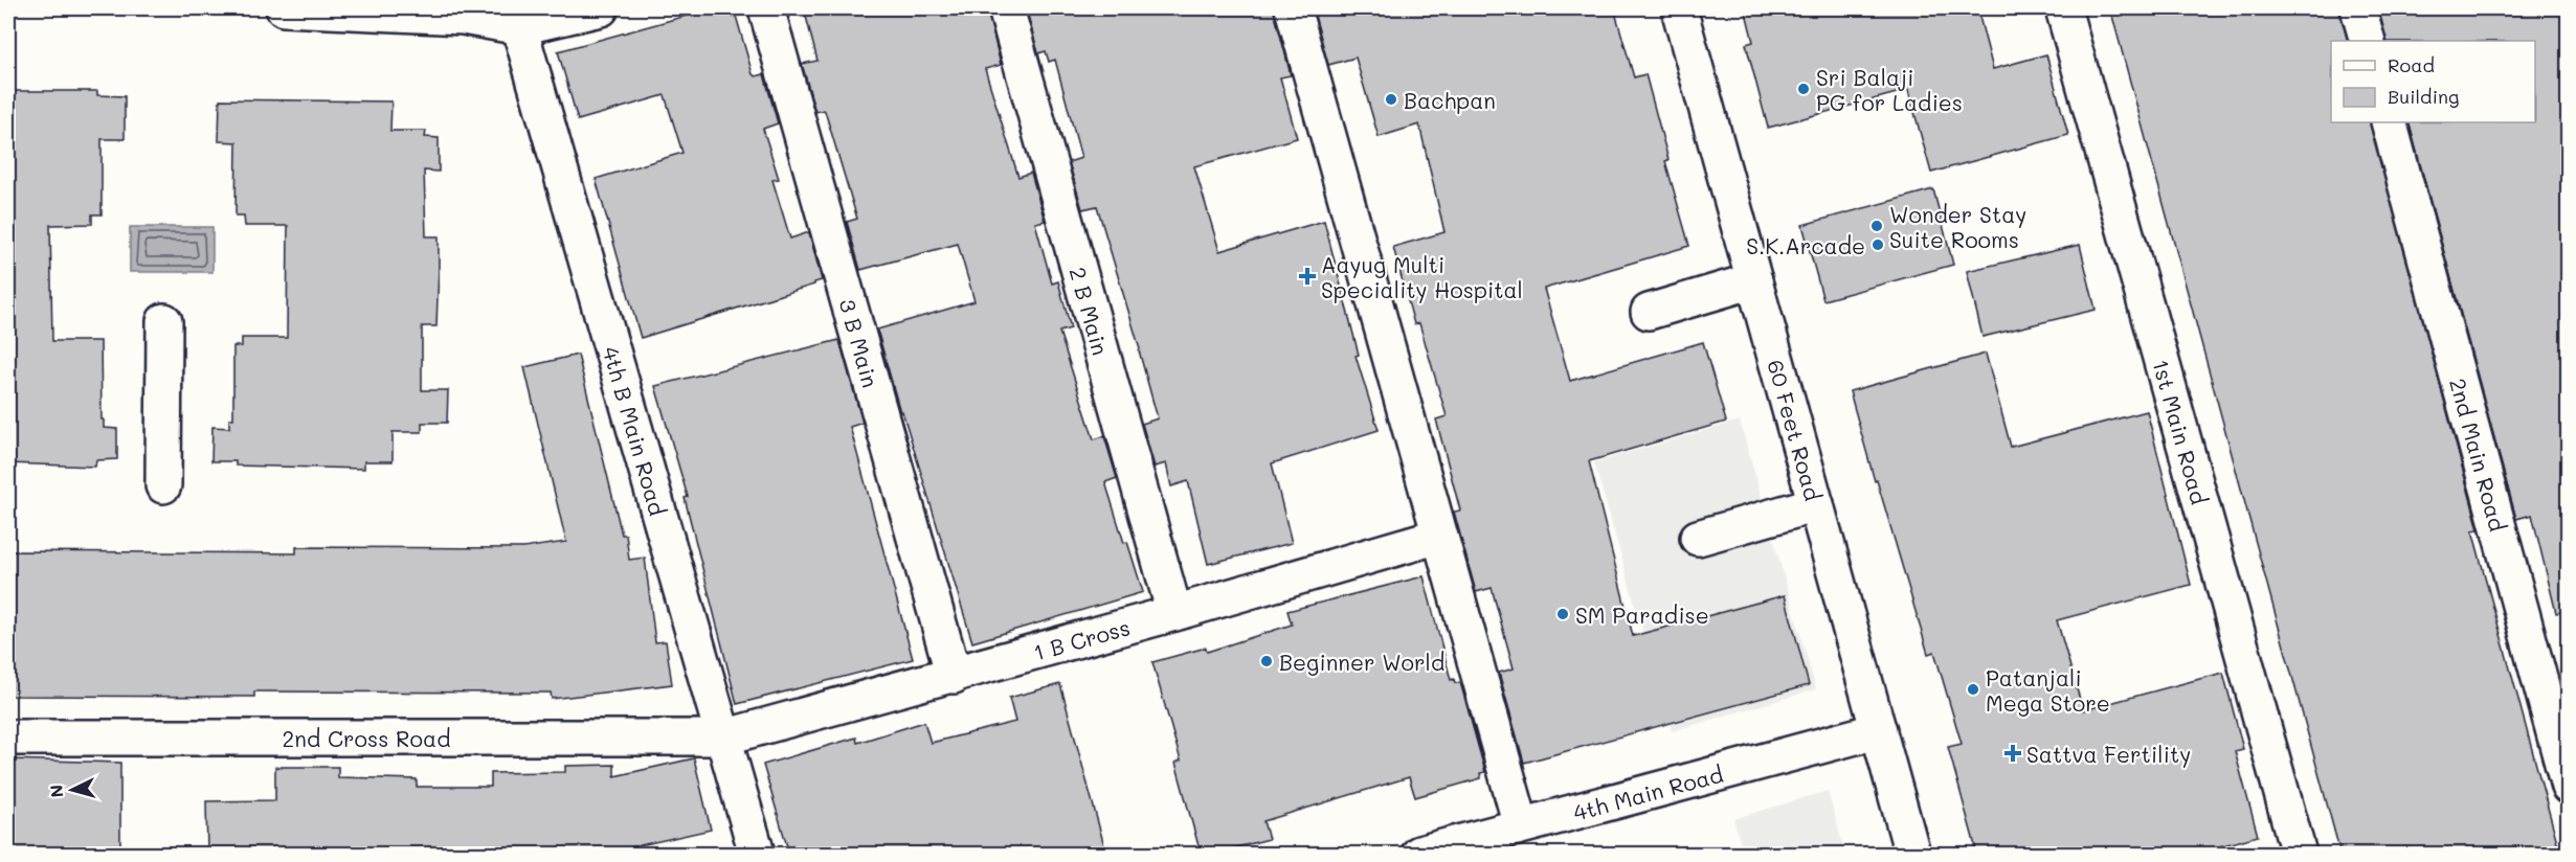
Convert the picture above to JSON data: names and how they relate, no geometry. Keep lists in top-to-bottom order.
{
  "streets": {
    "street": [
      "2 B Main",
      "3 B Main",
      "4th B Main Road",
      "60 Feet Road",
      "1st Main Road",
      "2nd Main Road",
      "1 B Cross",
      "2nd Cross Road",
      "4th Main Road"
    ]
  },
  "crossings": [
    ["2 B Main", "1 B Cross"],
    ["3 B Main", "1 B Cross"],
    ["4th B Main Road", "1 B Cross"],
    ["4th B Main Road", "2nd Cross Road"],
    ["60 Feet Road", "4th Main Road"],
    ["1 B Cross", "2nd Cross Road"]
  ],
  "places": {
    "other": [
      "Sri Balaji PG for Ladies",
      "Bachpan",
      "Wonder Stay Suite Rooms",
      "S.K.Arcade",
      "SM Paradise",
      "Beginner World",
      "Patanjali Mega Store"
    ],
    "health": ["Aayug Multi Speciality Hospital", "Sattva Fertility"]
  },
  "legend": ["Road", "Building"],
  "north": "left"
}
